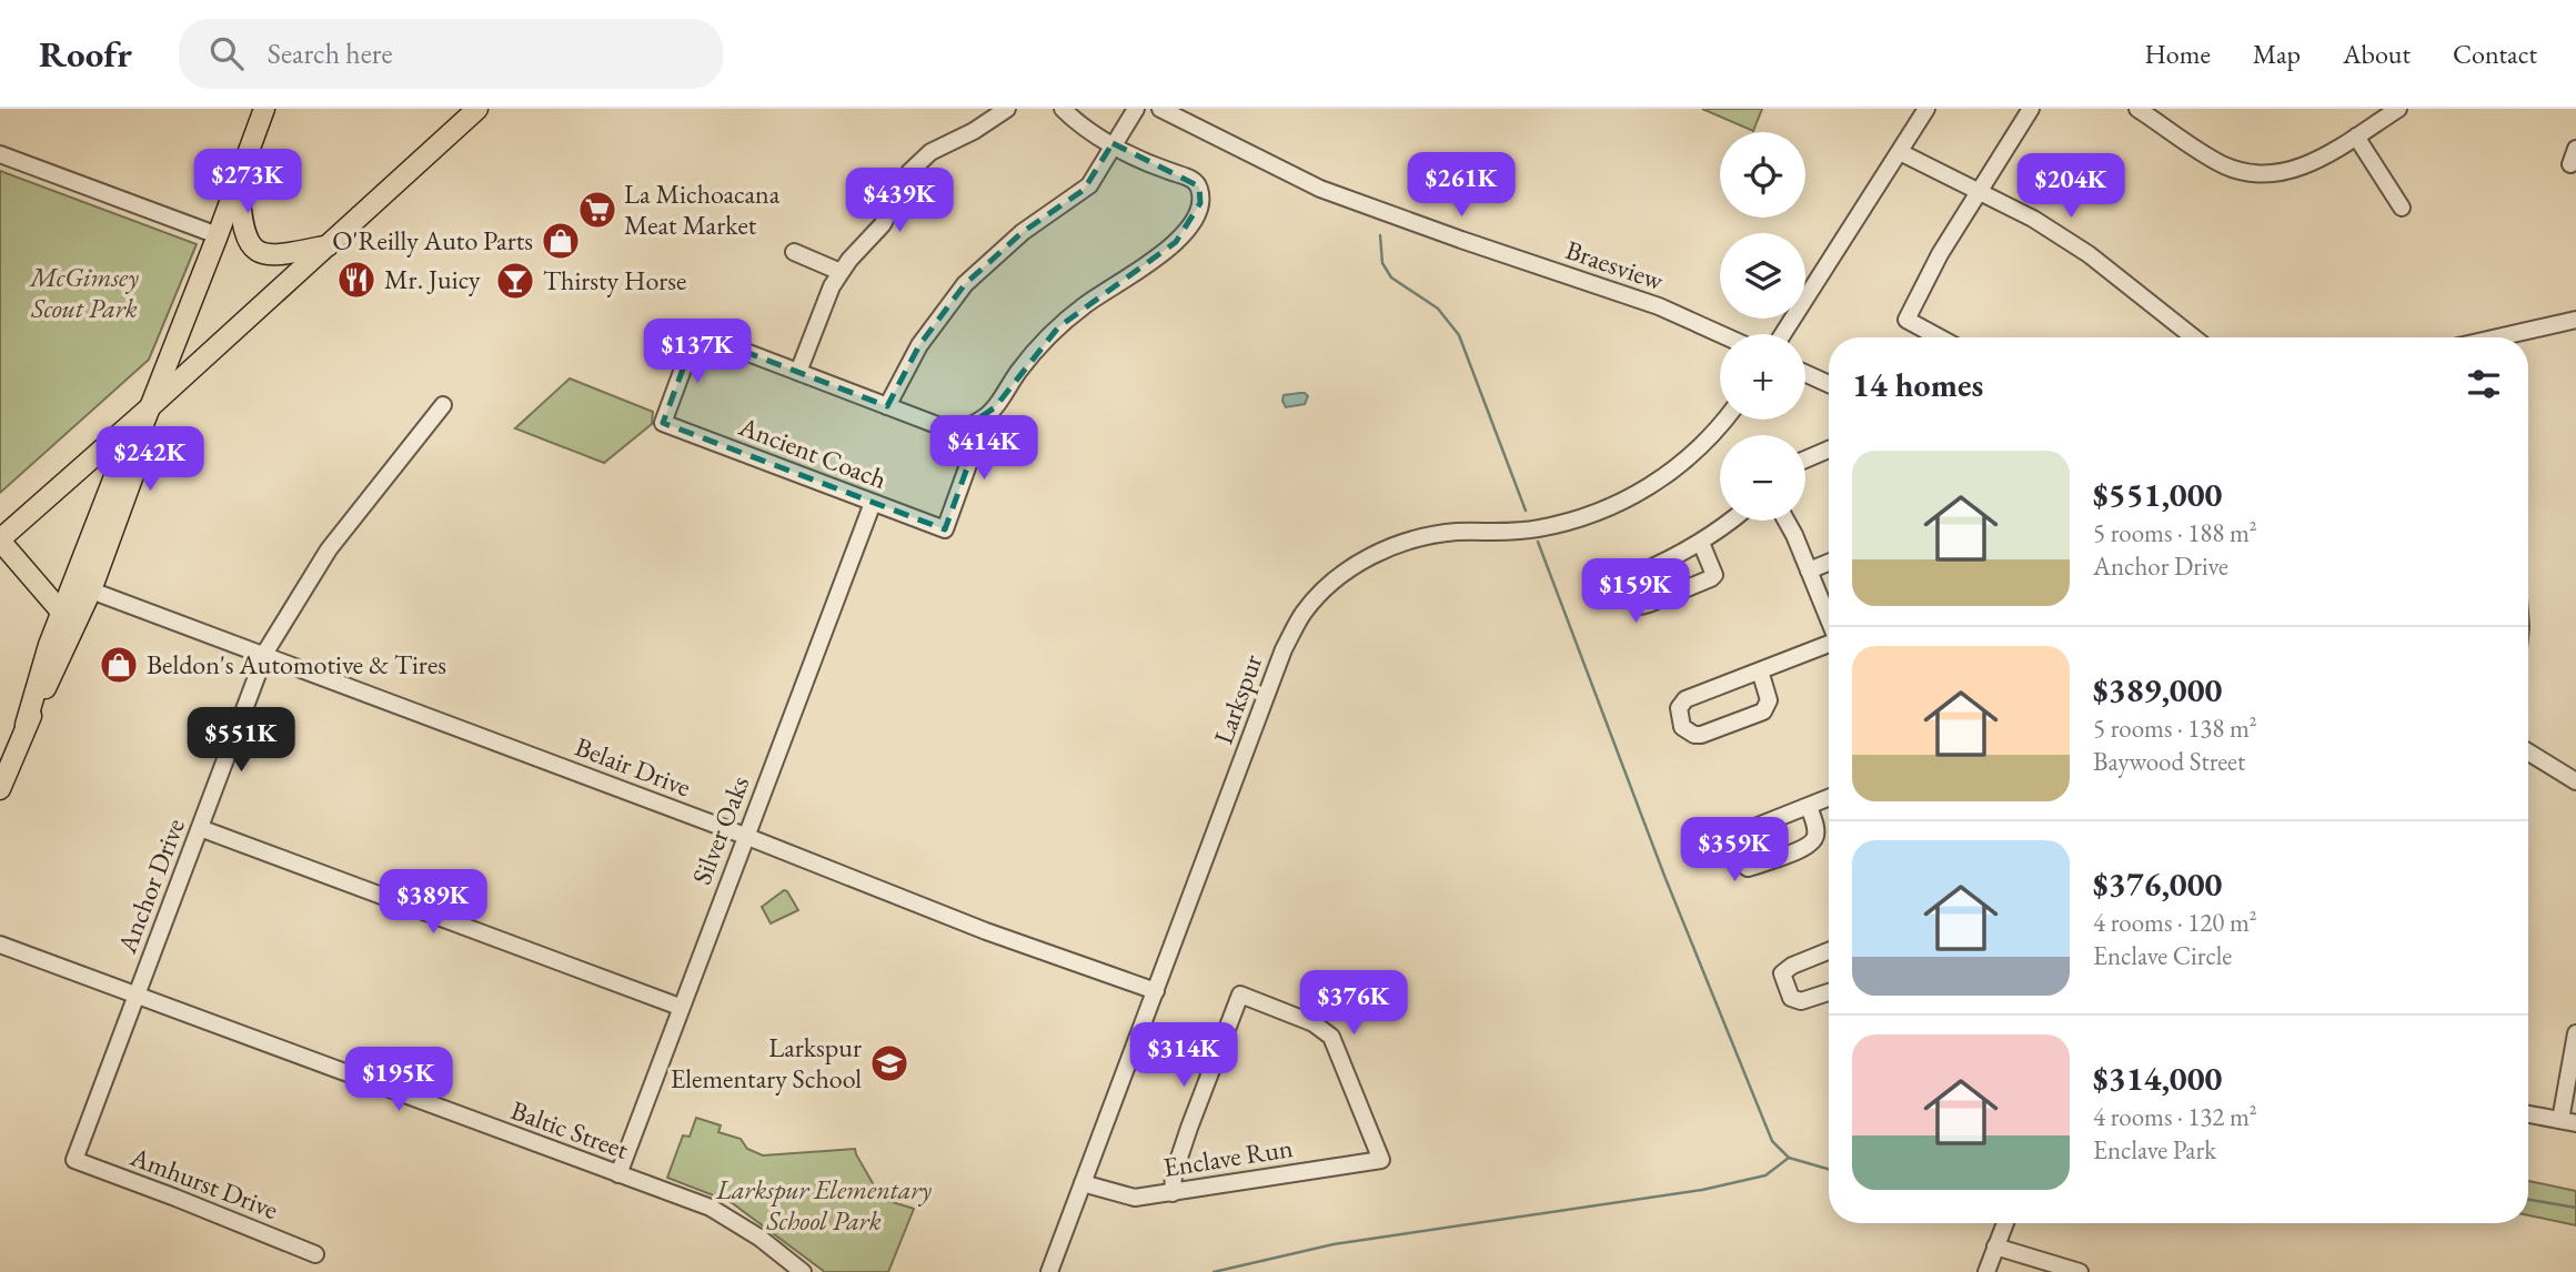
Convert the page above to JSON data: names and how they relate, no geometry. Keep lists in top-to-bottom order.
{
  "streets": {
    "street": [
      "Braesview",
      "Ancient Coach",
      "Larkspur",
      "Belair Drive",
      "Silver Oaks",
      "Anchor Drive",
      "Baltic Street",
      "Enclave Run",
      "Amhurst Drive"
    ]
  },
  "crossings": [
    ["Ancient Coach", "Silver Oaks"],
    ["Larkspur", "Belair Drive"],
    ["Larkspur", "Enclave Run"],
    ["Belair Drive", "Silver Oaks"],
    ["Belair Drive", "Anchor Drive"],
    ["Silver Oaks", "Baltic Street"],
    ["Anchor Drive", "Baltic Street"],
    ["Anchor Drive", "Amhurst Drive"]
  ],
  "parks": ["McGimsey Scout Park", "Larkspur Elementary School Park"],
  "places": {
    "supermarket": ["La Michoacana Meat Market"],
    "shop": ["O'Reilly Auto Parts", "Beldon's Automotive & Tires"],
    "restaurant": ["Mr. Juicy"],
    "bar": ["Thirsty Horse"],
    "school or university": ["Larkspur Elementary School"]
  },
  "page": {
    "header": "Roofr",
    "search": "Search here",
    "nav": [
      "Home",
      "Map",
      "About",
      "Contact"
    ],
    "map_buttons": ["+", "−"],
    "price": [
      "$273K",
      "$261K",
      "$204K",
      "$439K",
      "$137K",
      "$414K",
      "$242K",
      "$159K",
      "$551K",
      "$359K",
      "$389K",
      "$376K",
      "$314K",
      "$195K"
    ],
    "heading": "14 homes",
    "list": [
      {
        "name": "$551,000",
        "note": "5 rooms · 188 m² · Anchor Drive"
      },
      {
        "name": "$389,000",
        "note": "5 rooms · 138 m² · Baywood Street"
      },
      {
        "name": "$376,000",
        "note": "4 rooms · 120 m² · Enclave Circle"
      },
      {
        "name": "$314,000",
        "note": "4 rooms · 132 m² · Enclave Park"
      }
    ]
  }
}
